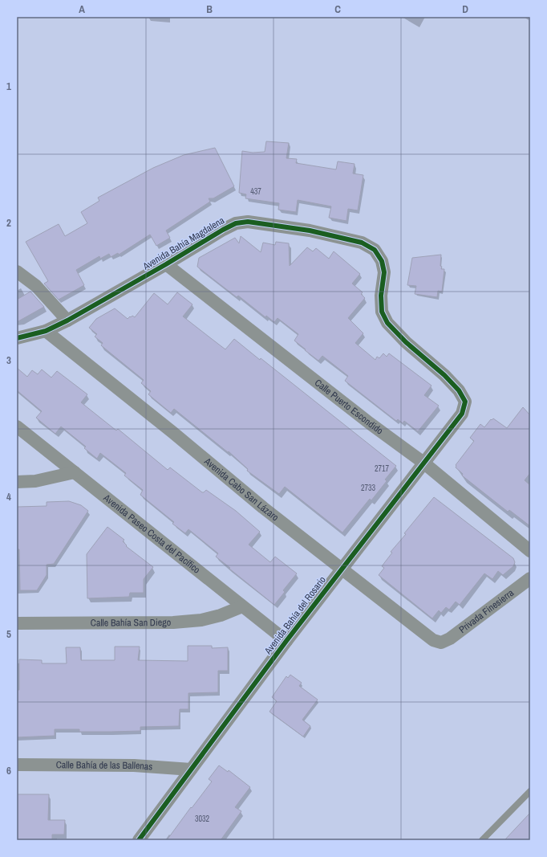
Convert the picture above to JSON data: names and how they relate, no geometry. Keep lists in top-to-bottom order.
{
  "streets": {
    "street": [
      "Avenida Bahía Magdalena",
      "Calle Puerto Escondido",
      "Avenida Cabo San Lázaro",
      "Avenida Paseo Costa del Pacífico",
      "Privada Finesierra",
      "Avenida Bahía del Rosario",
      "Calle Bahía San Diego",
      "Calle Bahía de las Ballenas"
    ]
  },
  "crossings": [
    ["Avenida Bahía Magdalena", "Calle Puerto Escondido"],
    ["Avenida Bahía Magdalena", "Avenida Cabo San Lázaro"],
    ["Avenida Bahía Magdalena", "Avenida Bahía del Rosario"],
    ["Calle Puerto Escondido", "Avenida Bahía del Rosario"],
    ["Avenida Cabo San Lázaro", "Privada Finesierra"],
    ["Avenida Cabo San Lázaro", "Avenida Bahía del Rosario"],
    ["Avenida Paseo Costa del Pacífico", "Avenida Bahía del Rosario"],
    ["Avenida Paseo Costa del Pacífico", "Calle Bahía San Diego"],
    ["Avenida Bahía del Rosario", "Calle Bahía de las Ballenas"]
  ],
  "house_numbers": [
    "437",
    "2717",
    "2733",
    "3032"
  ],
  "grid": {
    "columns": [
      "A",
      "B",
      "C",
      "D"
    ],
    "rows": [
      "1",
      "2",
      "3",
      "4",
      "5",
      "6"
    ]
  }
}
